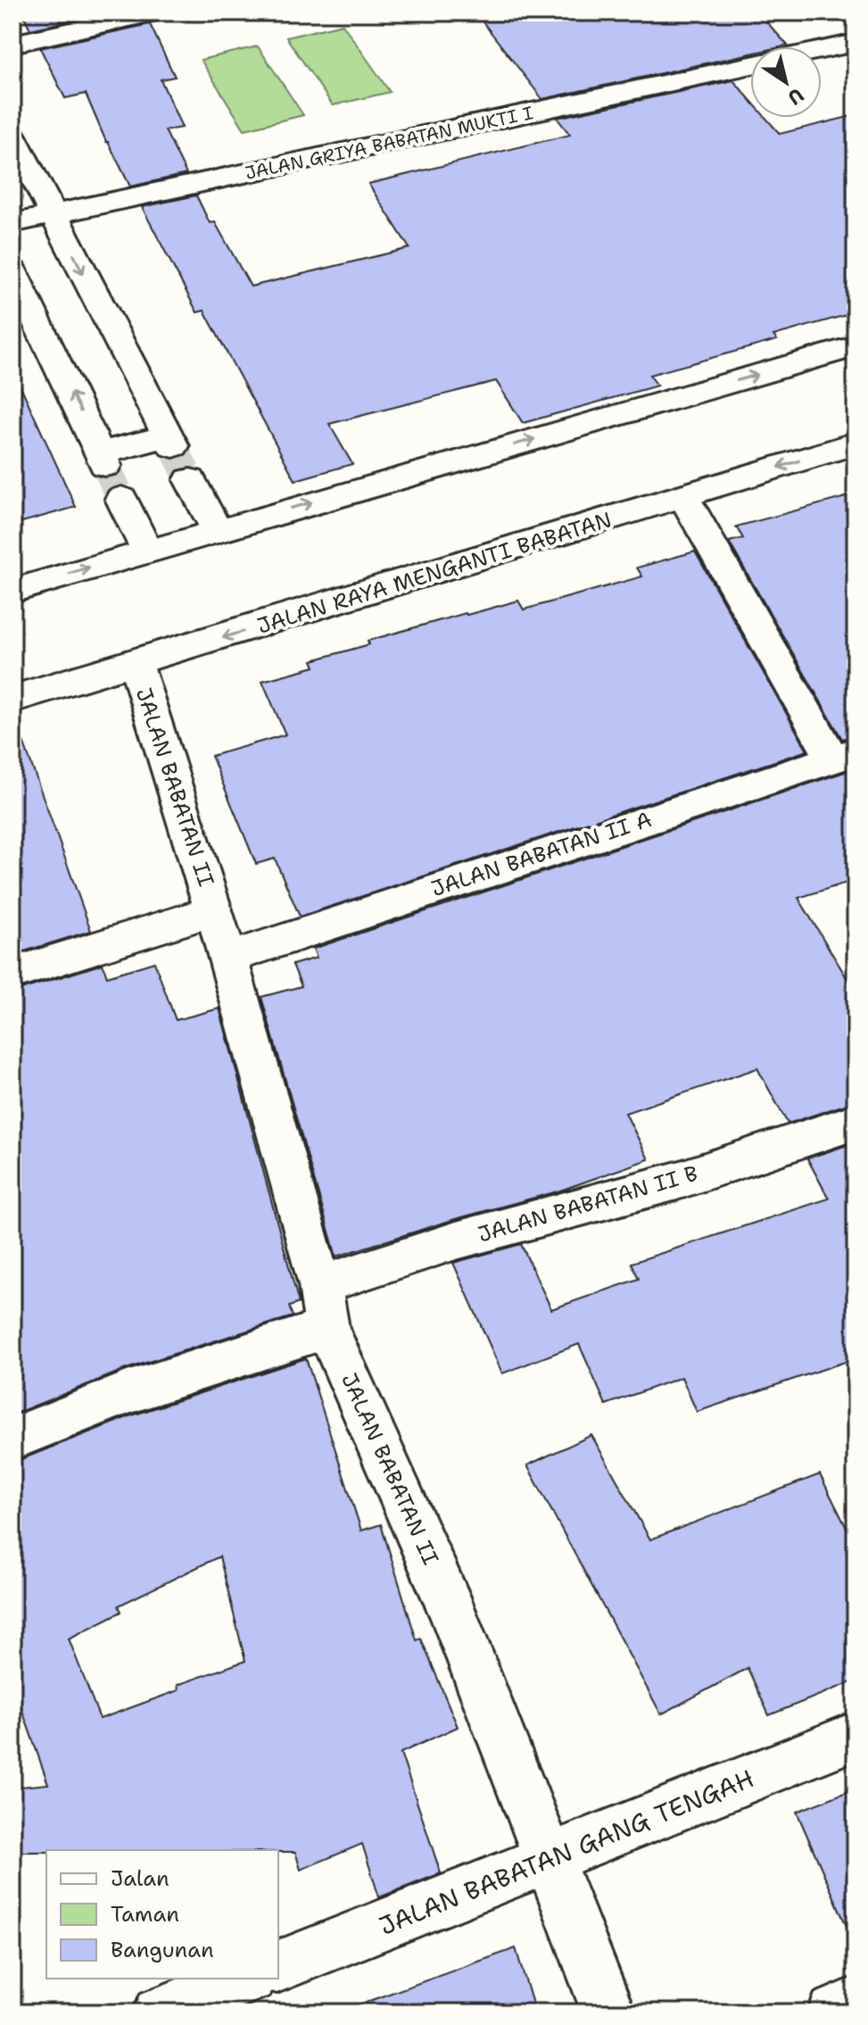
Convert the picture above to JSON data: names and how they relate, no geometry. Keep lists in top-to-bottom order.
{
  "streets": {
    "street": [
      "JALAN GRIYA BABATAN MUKTI I",
      "JALAN RAYA MENGANTI BABATAN",
      "JALAN BABATAN II",
      "JALAN BABATAN II A",
      "JALAN BABATAN II B",
      "JALAN BABATAN GANG TENGAH"
    ]
  },
  "crossings": [
    ["JALAN RAYA MENGANTI BABATAN", "JALAN BABATAN II"],
    ["JALAN BABATAN II", "JALAN BABATAN II A"],
    ["JALAN BABATAN II", "JALAN BABATAN II B"],
    ["JALAN BABATAN II", "JALAN BABATAN GANG TENGAH"]
  ],
  "legend": ["Jalan", "Taman", "Bangunan"],
  "north": "bottom right"
}
